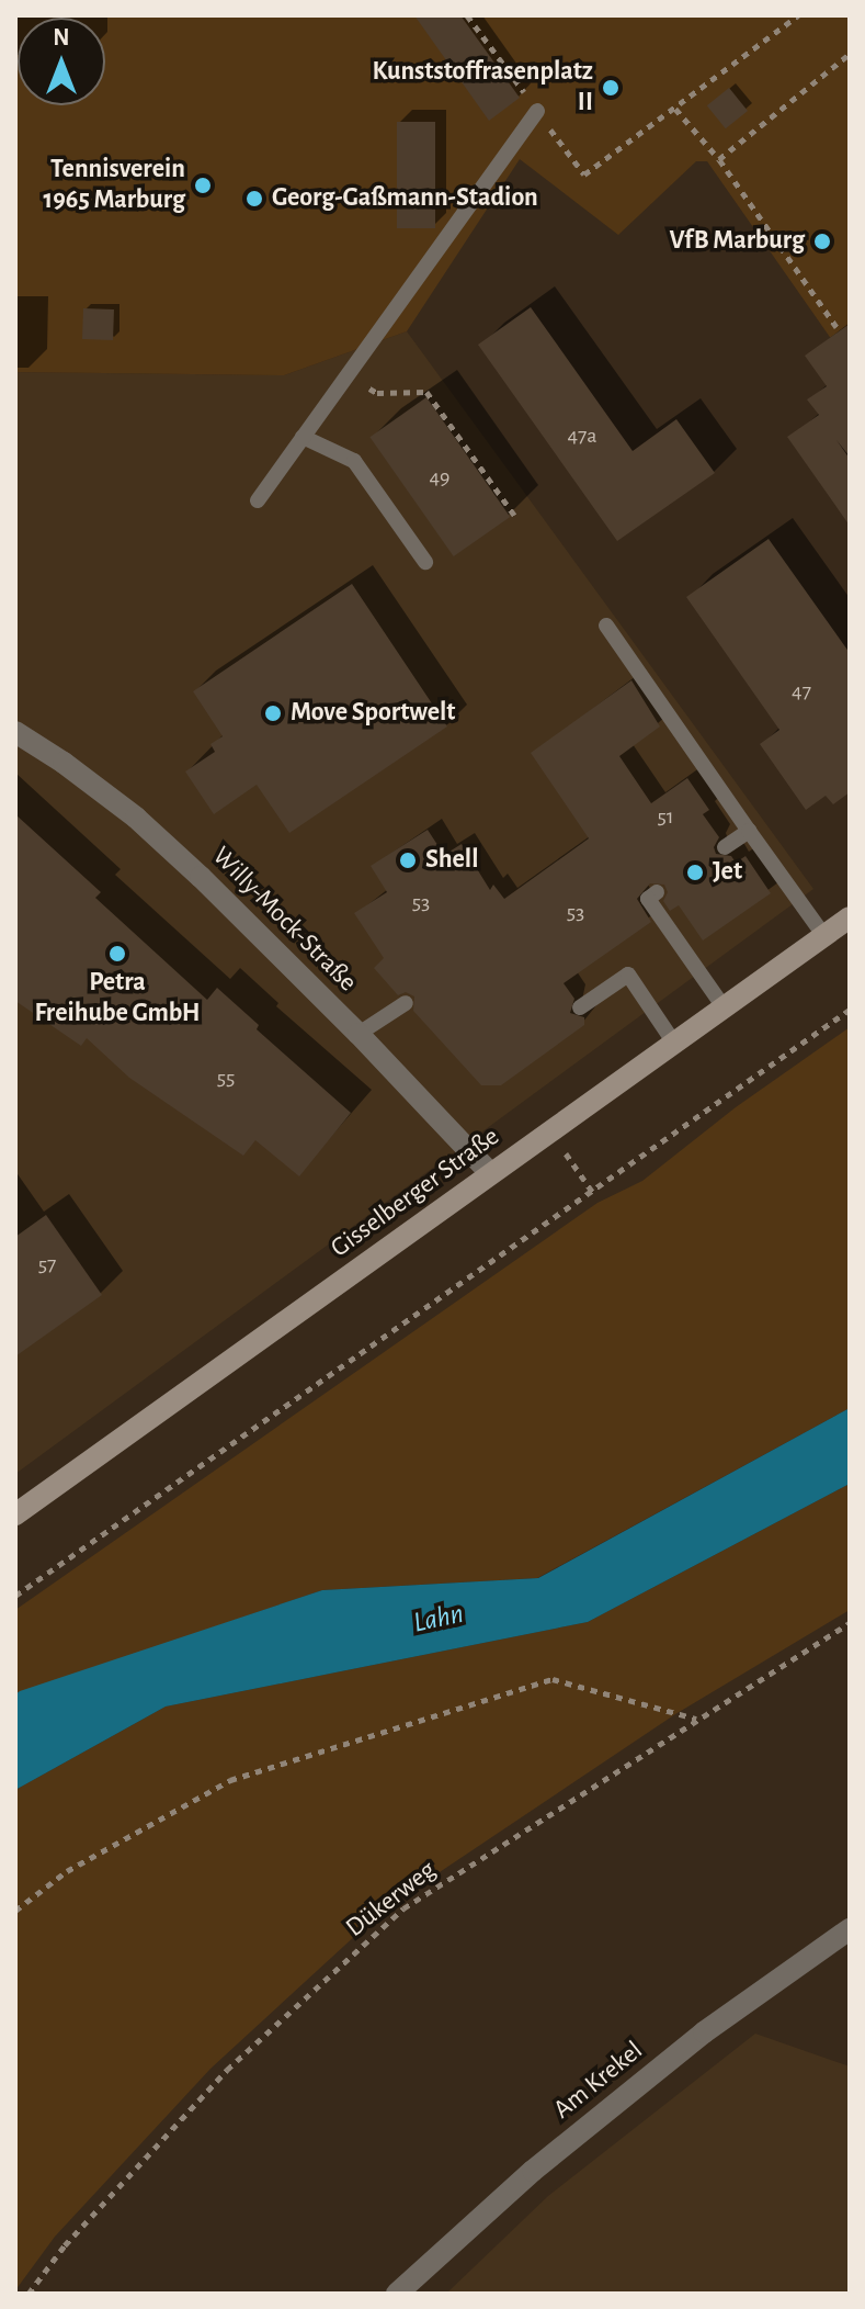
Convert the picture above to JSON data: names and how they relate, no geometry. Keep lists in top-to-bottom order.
{
  "streets": {
    "main road": ["Gisselberger Straße"],
    "street": ["Willy-Mock-Straße", "Am Krekel"],
    "path": ["Dükerweg"]
  },
  "crossings": [
    ["Willy-Mock-Straße", "Gisselberger Straße"]
  ],
  "water": ["Lahn"],
  "places": [
    "Kunststoffrasenplatz II",
    "Tennisverein 1965 Marburg",
    "Georg-Gaßmann-Stadion",
    "VfB Marburg",
    "Move Sportwelt",
    "Shell",
    "Jet",
    "Petra Freihube GmbH"
  ],
  "house_numbers": [
    "47a",
    "49",
    "47",
    "51",
    "53",
    "53",
    "55",
    "57"
  ],
  "north": "top"
}
